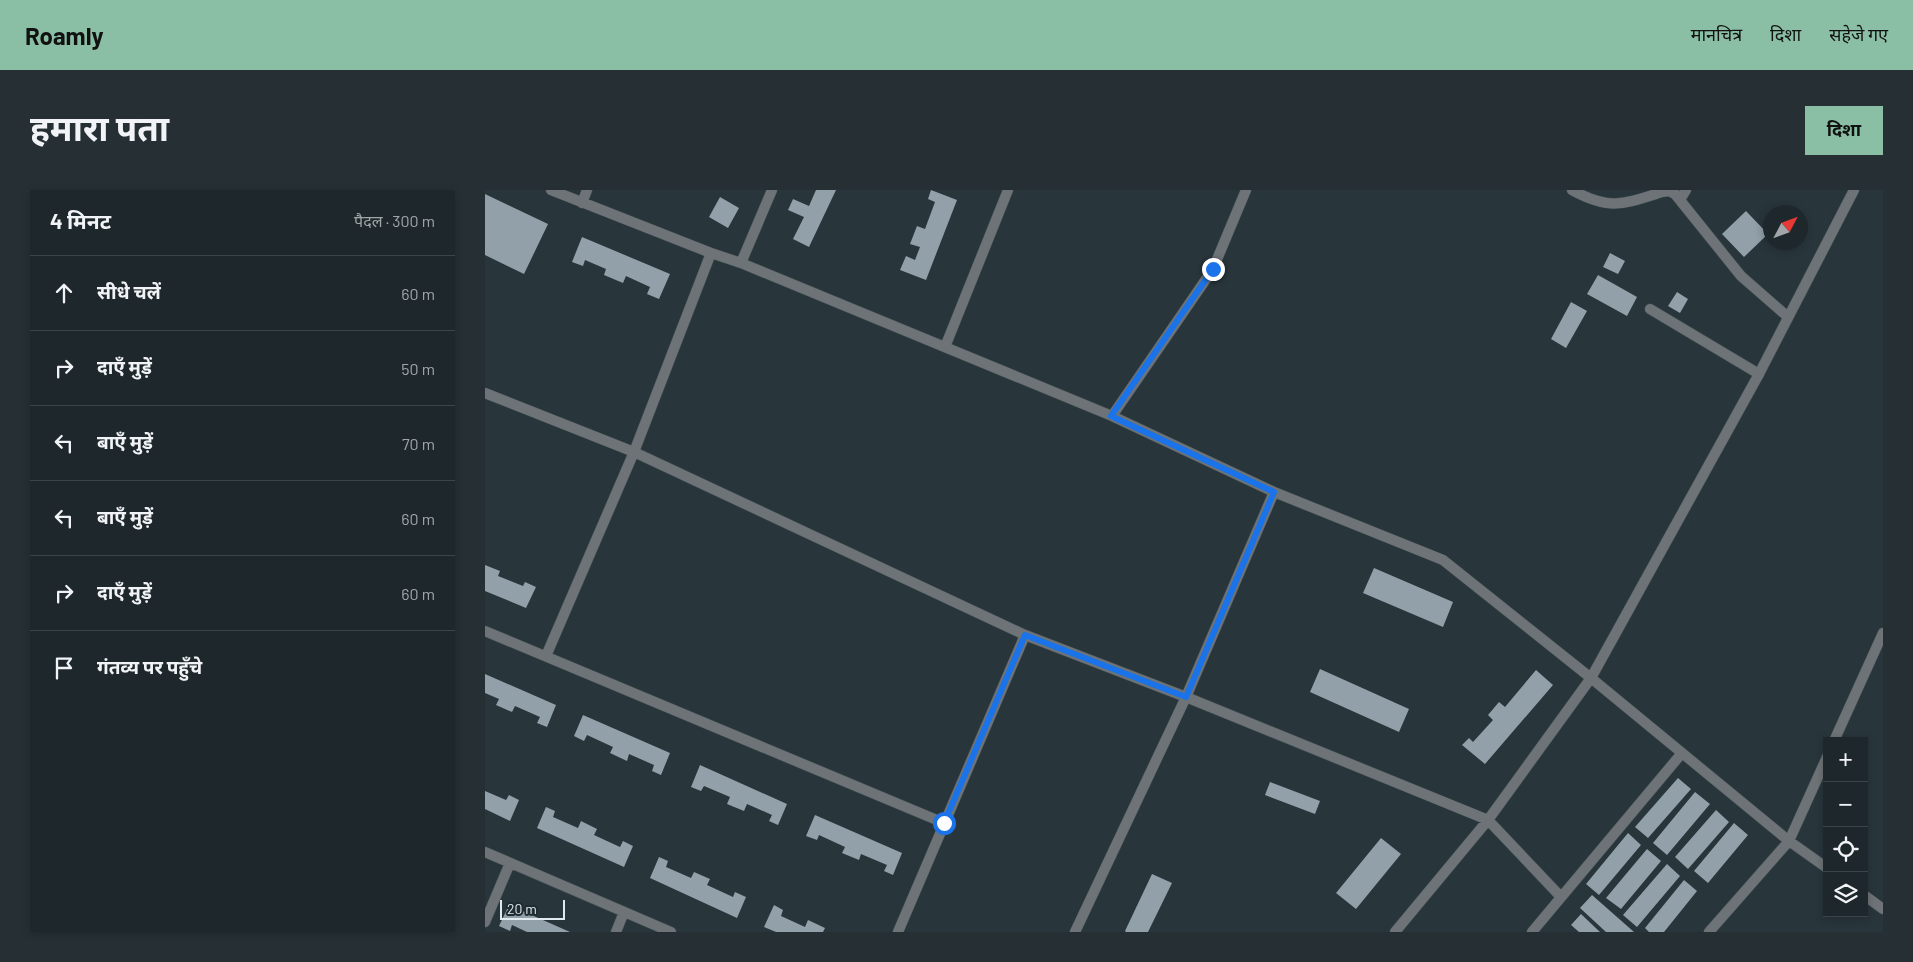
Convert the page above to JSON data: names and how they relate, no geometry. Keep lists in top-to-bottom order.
{
  "scale_bar": "20 m",
  "north": "top right",
  "page": {
    "header": "Roamly",
    "nav": ["मानचित्र", "दिशा", "सहेजे गए"],
    "title": "हमारा पता",
    "buttons": "दिशा",
    "heading": ["4 मिनट", "पैदल · 300 m"],
    "list": [
      ["सीधे चलें", "60 m"],
      ["दाएँ मुड़ें", "50 m"],
      ["बाएँ मुड़ें", "70 m"],
      ["बाएँ मुड़ें", "60 m"],
      ["दाएँ मुड़ें", "60 m"],
      "गंतव्य पर पहुँचे"
    ],
    "map_buttons": ["+", "−"],
    "scale": "20 m"
  }
}
